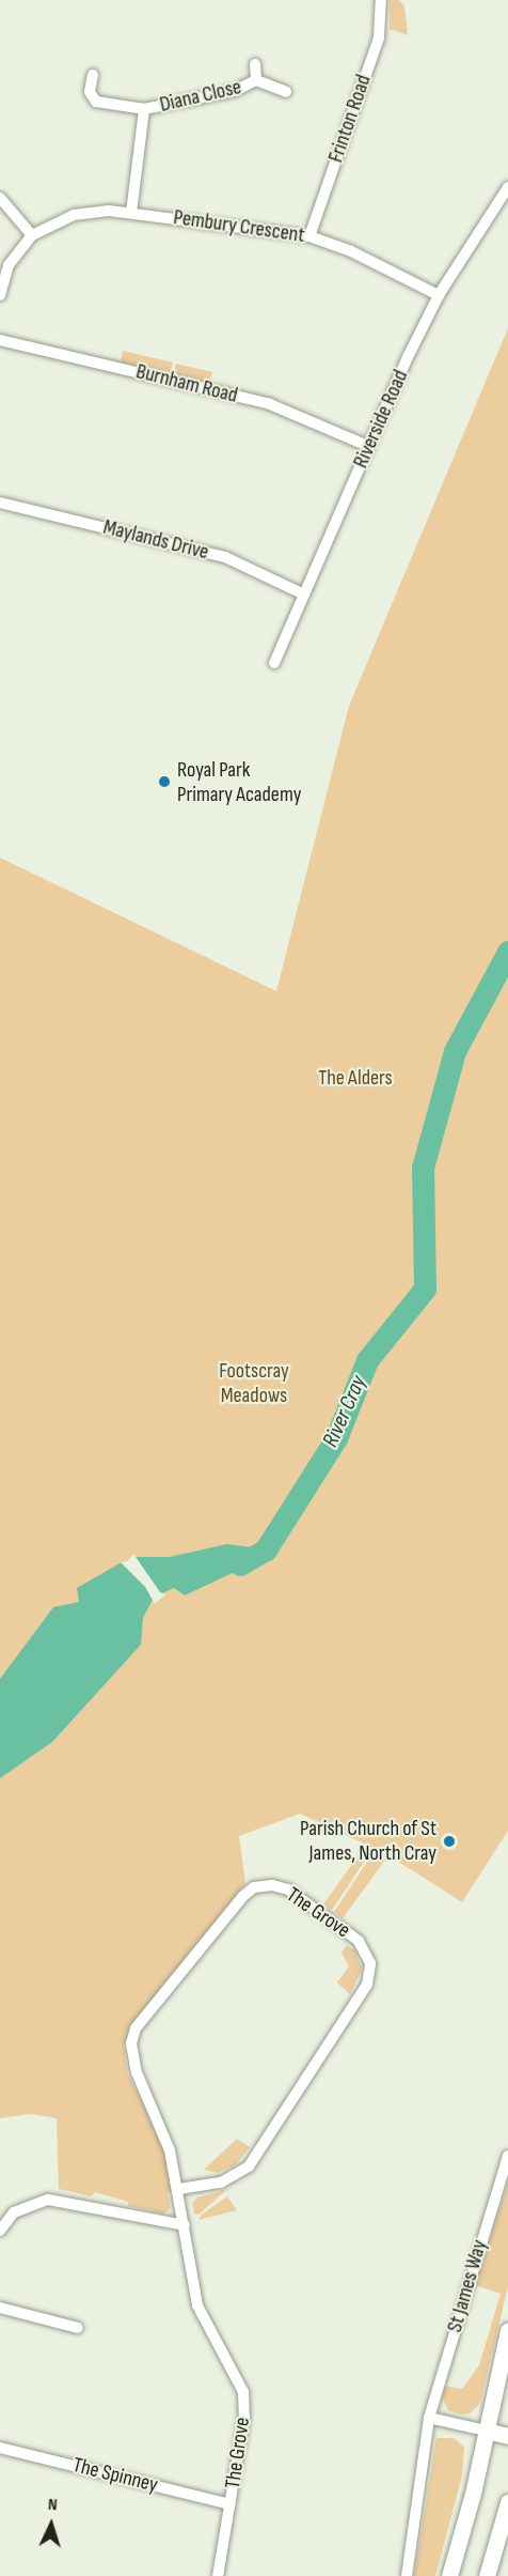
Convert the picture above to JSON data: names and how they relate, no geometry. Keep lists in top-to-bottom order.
{
  "streets": {
    "street": [
      "Diana Close",
      "Frinton Road",
      "Pembury Crescent",
      "Burnham Road",
      "Riverside Road",
      "Maylands Drive",
      "The Grove",
      "St James Way",
      "The Spinney"
    ]
  },
  "crossings": [
    ["Diana Close", "Pembury Crescent"],
    ["Frinton Road", "Pembury Crescent"],
    ["Pembury Crescent", "Riverside Road"],
    ["Burnham Road", "Riverside Road"],
    ["Riverside Road", "Maylands Drive"],
    ["The Grove", "The Spinney"]
  ],
  "water": ["River Cray"],
  "parks": ["The Alders", "Footscray Meadows"],
  "places": ["Royal Park Primary Academy", "Parish Church of St James, North Cray"],
  "north": "top"
}
